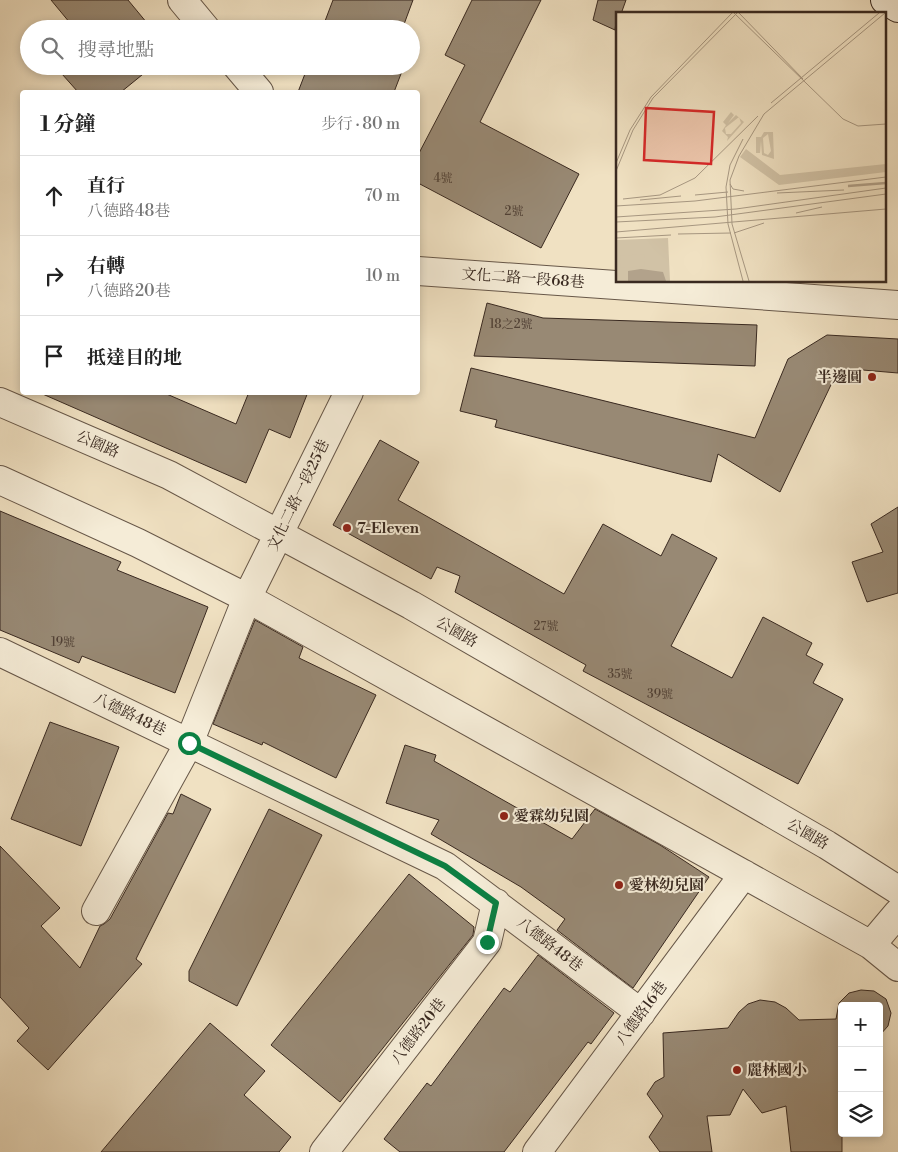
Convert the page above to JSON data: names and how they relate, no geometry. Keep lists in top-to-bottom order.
{
  "streets": {
    "street": [
      "文化二路一段68巷",
      "公園路",
      "文化二路一段25巷",
      "八德路48巷",
      "八德路16巷",
      "八德路20巷"
    ]
  },
  "crossings": [
    ["公園路", "文化二路一段25巷"],
    ["文化二路一段25巷", "八德路48巷"],
    ["八德路48巷", "八德路16巷"],
    ["八德路48巷", "八德路20巷"]
  ],
  "places": [
    "半邊圓",
    "7-Eleven",
    "愛霖幼兒園",
    "愛林幼兒園",
    "麗林國小"
  ],
  "house_numbers": [
    "4號",
    "2號",
    "18之2號",
    "27號",
    "19號",
    "35號",
    "39號"
  ],
  "page": {
    "search": "搜尋地點",
    "heading": ["1 分鐘", "步行 · 80 m"],
    "list": [
      ["直行", "八德路48巷", "70 m"],
      ["右轉", "八德路20巷", "10 m"],
      "抵達目的地"
    ],
    "map_buttons": ["+", "−"]
  }
}
